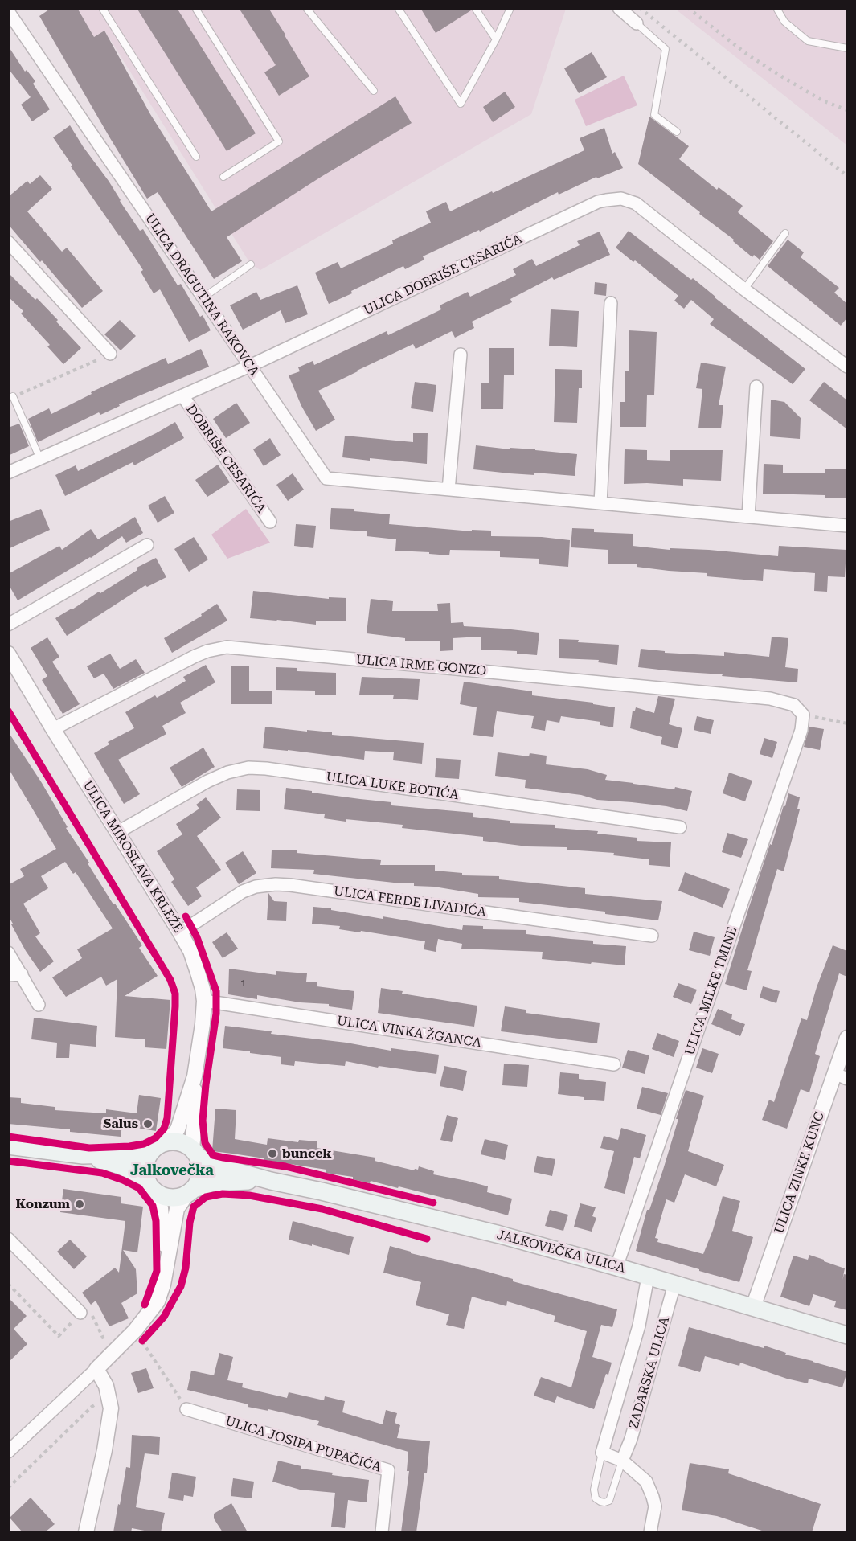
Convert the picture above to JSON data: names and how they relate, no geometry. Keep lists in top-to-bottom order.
{
  "streets": {
    "main road": ["JALKOVEČKA ULICA"],
    "street": [
      "ULICA DOBRIŠE CESARIĆA",
      "ULICA DRAGUTINA RAKOVCA",
      "DOBRIŠE CESARIĆA",
      "ULICA IRME GONZO",
      "ULICA LUKE BOTIĆA",
      "ULICA MIROSLAVA KRLEŽE",
      "ULICA FERDE LIVADIĆA",
      "ULICA MILKE TMINE",
      "ULICA VINKA ŽGANCA",
      "ULICA ZINKE KUNC",
      "ZADARSKA ULICA",
      "ULICA JOSIPA PUPAČIĆA"
    ]
  },
  "crossings": [
    ["ULICA DOBRIŠE CESARIĆA", "ULICA DRAGUTINA RAKOVCA"],
    ["ULICA DOBRIŠE CESARIĆA", "DOBRIŠE CESARIĆA"],
    ["ULICA IRME GONZO", "ULICA MIROSLAVA KRLEŽE"],
    ["ULICA IRME GONZO", "ULICA MILKE TMINE"],
    ["ULICA LUKE BOTIĆA", "ULICA MIROSLAVA KRLEŽE"],
    ["ULICA MIROSLAVA KRLEŽE", "ULICA FERDE LIVADIĆA"],
    ["ULICA MIROSLAVA KRLEŽE", "ULICA VINKA ŽGANCA"],
    ["ULICA MIROSLAVA KRLEŽE", "JALKOVEČKA ULICA"],
    ["ULICA MILKE TMINE", "JALKOVEČKA ULICA"],
    ["ULICA ZINKE KUNC", "JALKOVEČKA ULICA"],
    ["JALKOVEČKA ULICA", "ZADARSKA ULICA"]
  ],
  "districts": ["Jalkovečka"],
  "places": ["Salus", "buncek", "Konzum"],
  "house_numbers": ["1"]
}
